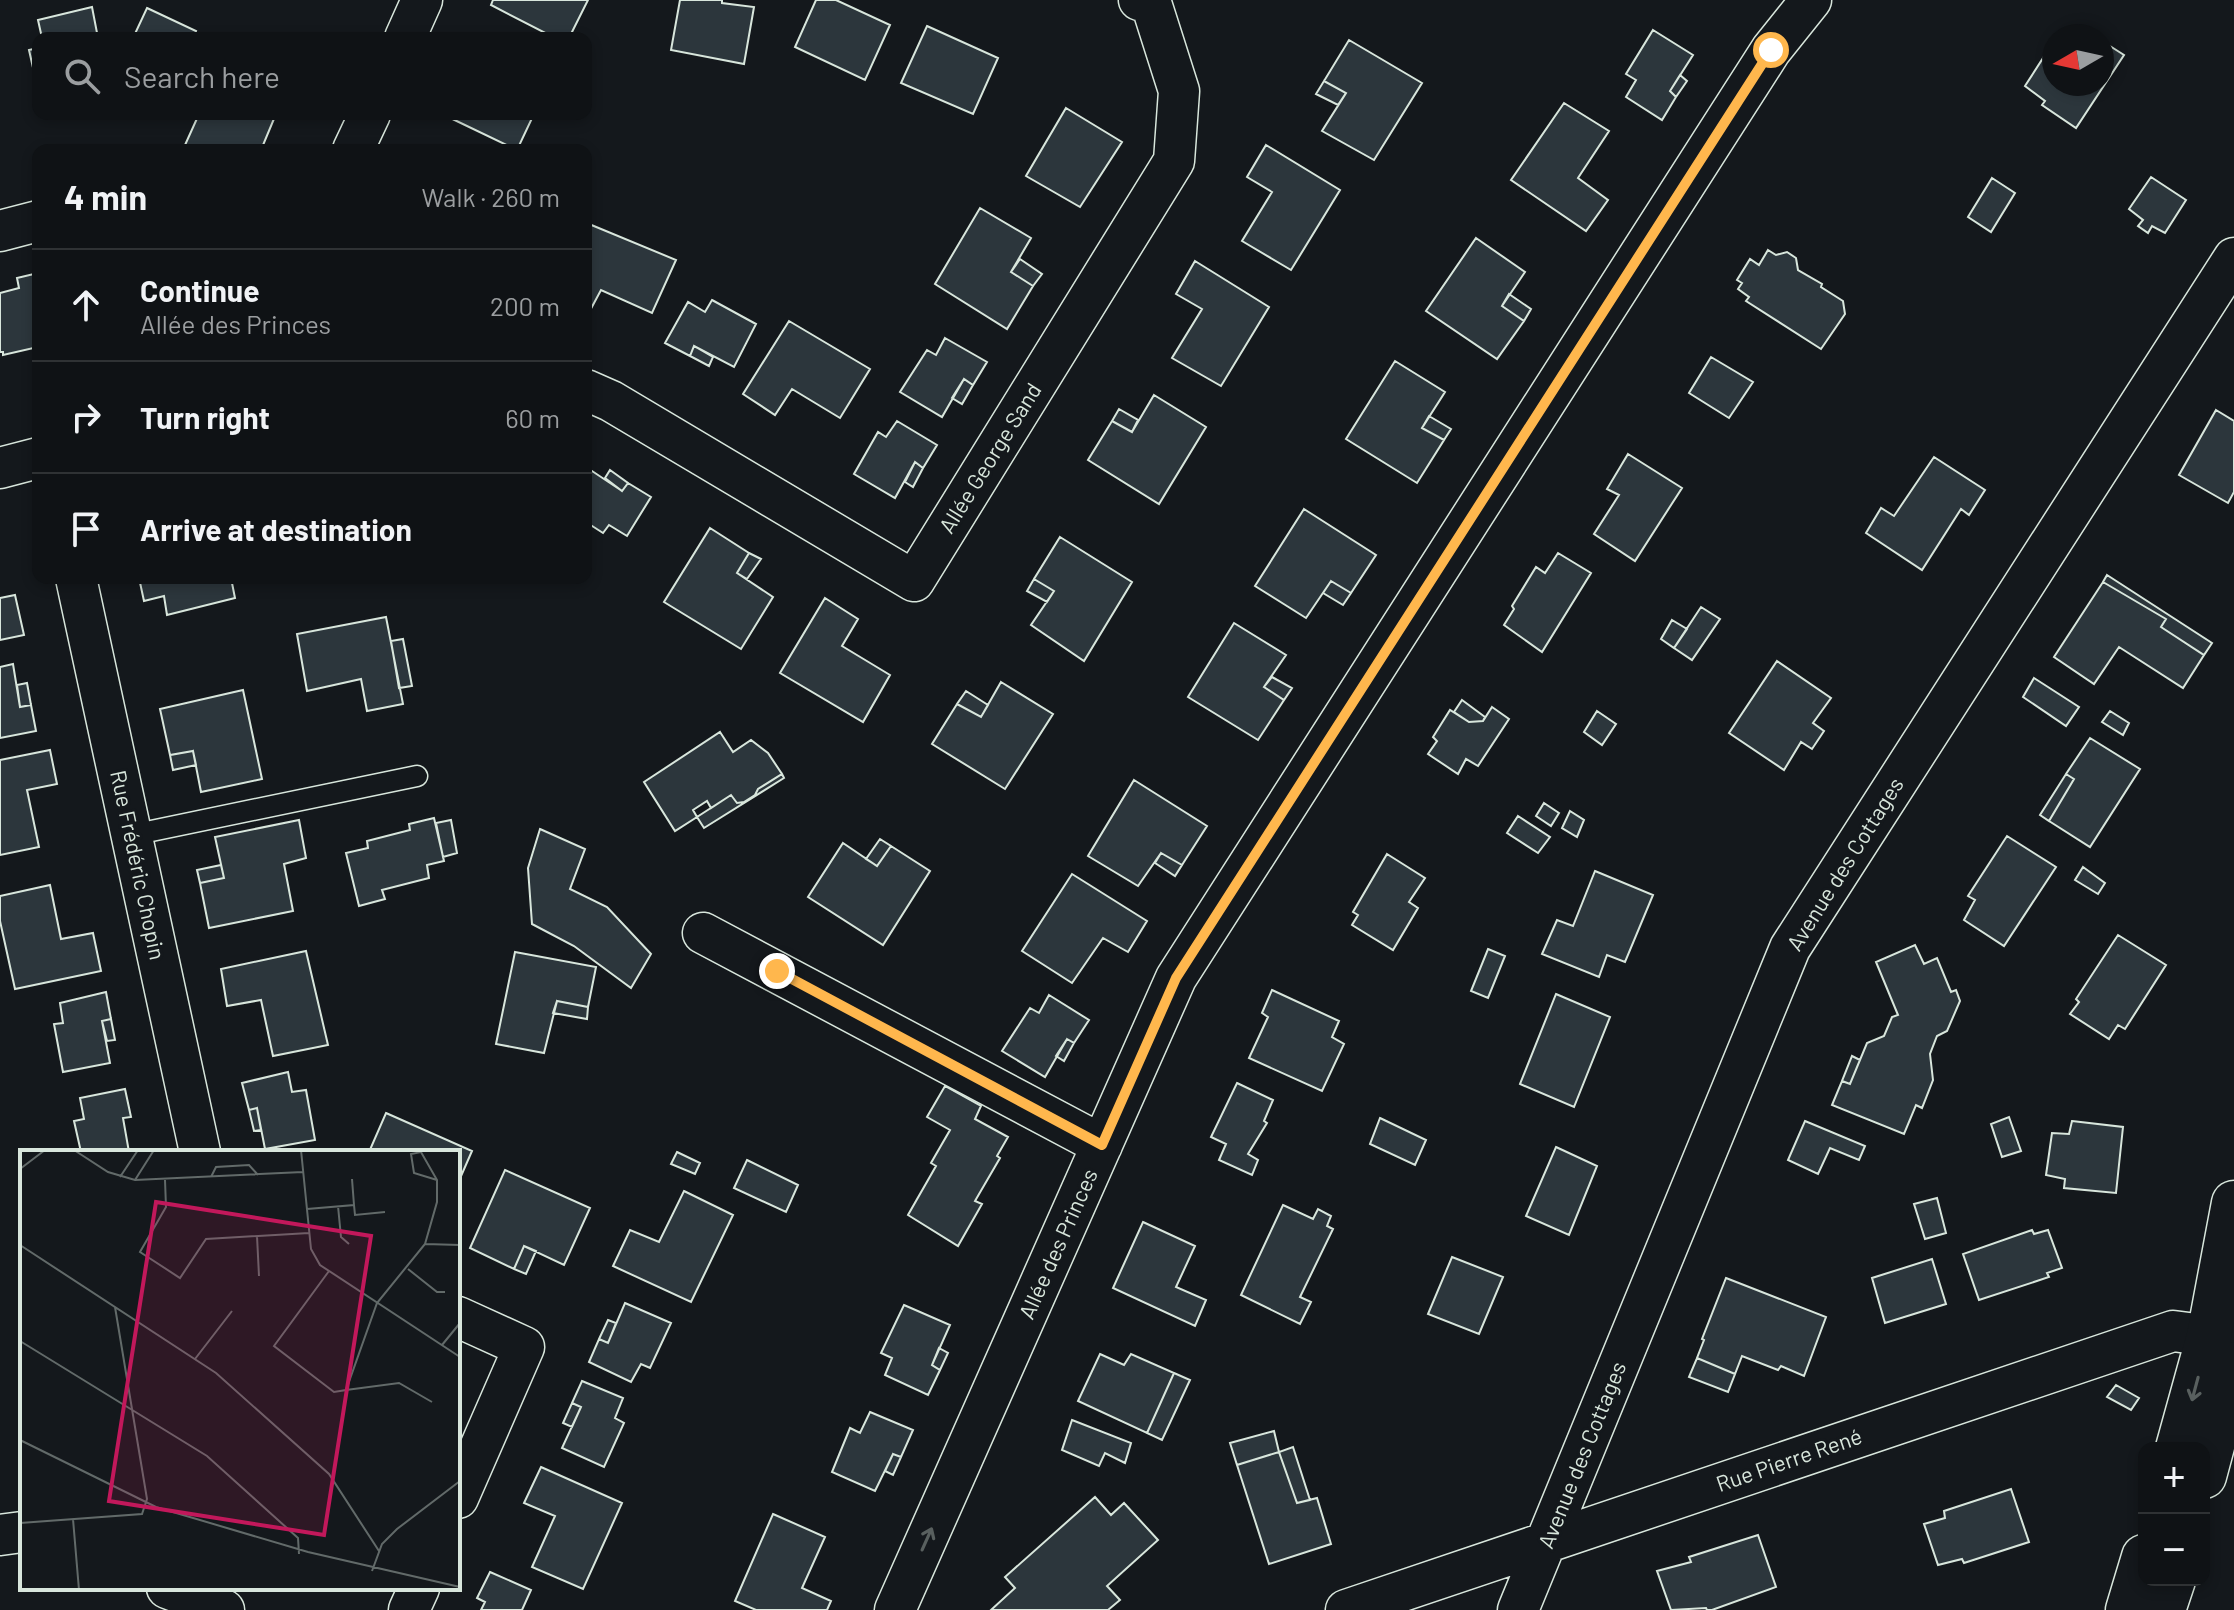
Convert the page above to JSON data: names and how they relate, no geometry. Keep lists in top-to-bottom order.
{
  "streets": {
    "street": [
      "Allée George Sand",
      "Avenue des Cottages",
      "Rue Frédéric Chopin",
      "Allée des Princes",
      "Rue Pierre René"
    ]
  },
  "crossings": [
    ["Avenue des Cottages", "Rue Pierre René"]
  ],
  "north": "left",
  "page": {
    "search": "Search here",
    "heading": ["4 min", "Walk · 260 m"],
    "list": [
      ["Continue", "Allée des Princes", "200 m"],
      ["Turn right", "60 m"],
      "Arrive at destination"
    ],
    "map_buttons": ["+", "−"]
  }
}
